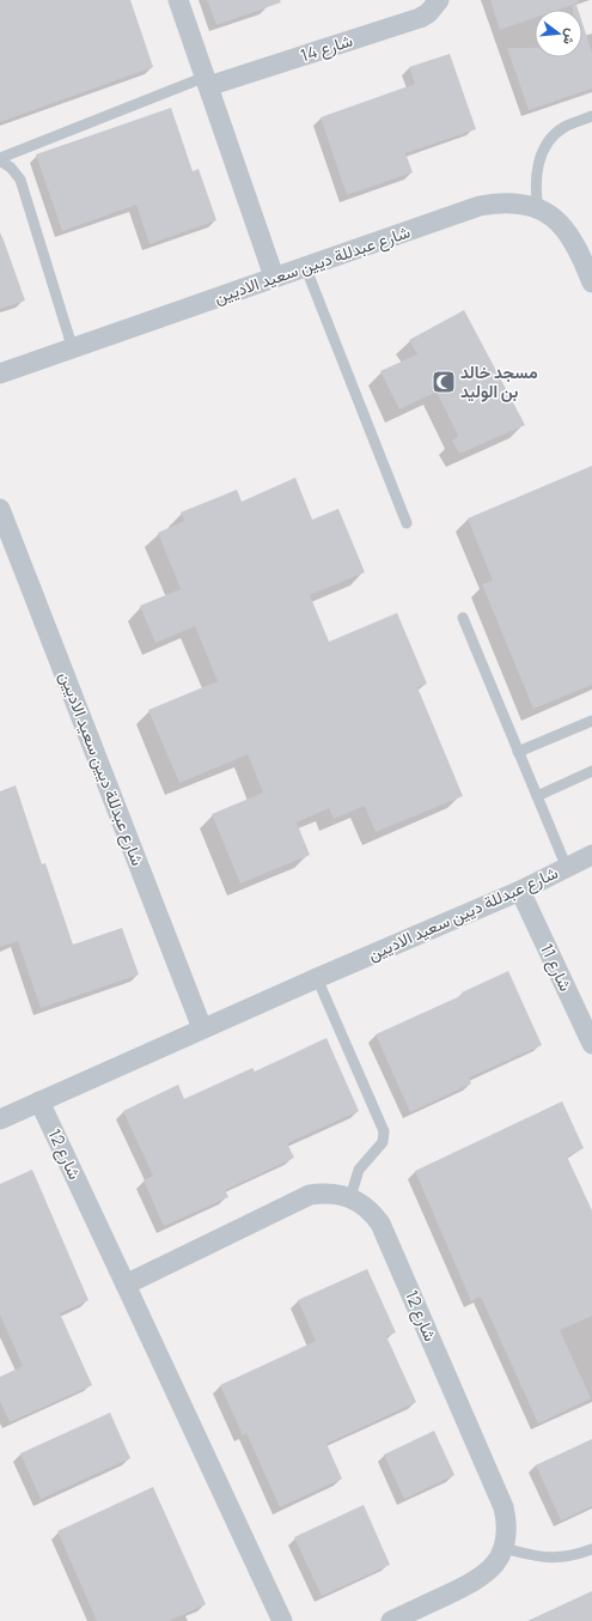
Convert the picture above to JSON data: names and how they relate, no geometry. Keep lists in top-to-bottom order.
{
  "streets": {
    "street": [
      "شارع 14",
      "شارع عبدللة ديين سعيد الاديين",
      "شارع 11",
      "شارع 12"
    ]
  },
  "crossings": [
    ["شارع عبدللة ديين سعيد الاديين", "شارع 11"],
    ["شارع عبدللة ديين سعيد الاديين", "شارع 12"]
  ],
  "places": {
    "mosque": ["مسجد خالد بن الوليد"]
  },
  "north": "right"
}
